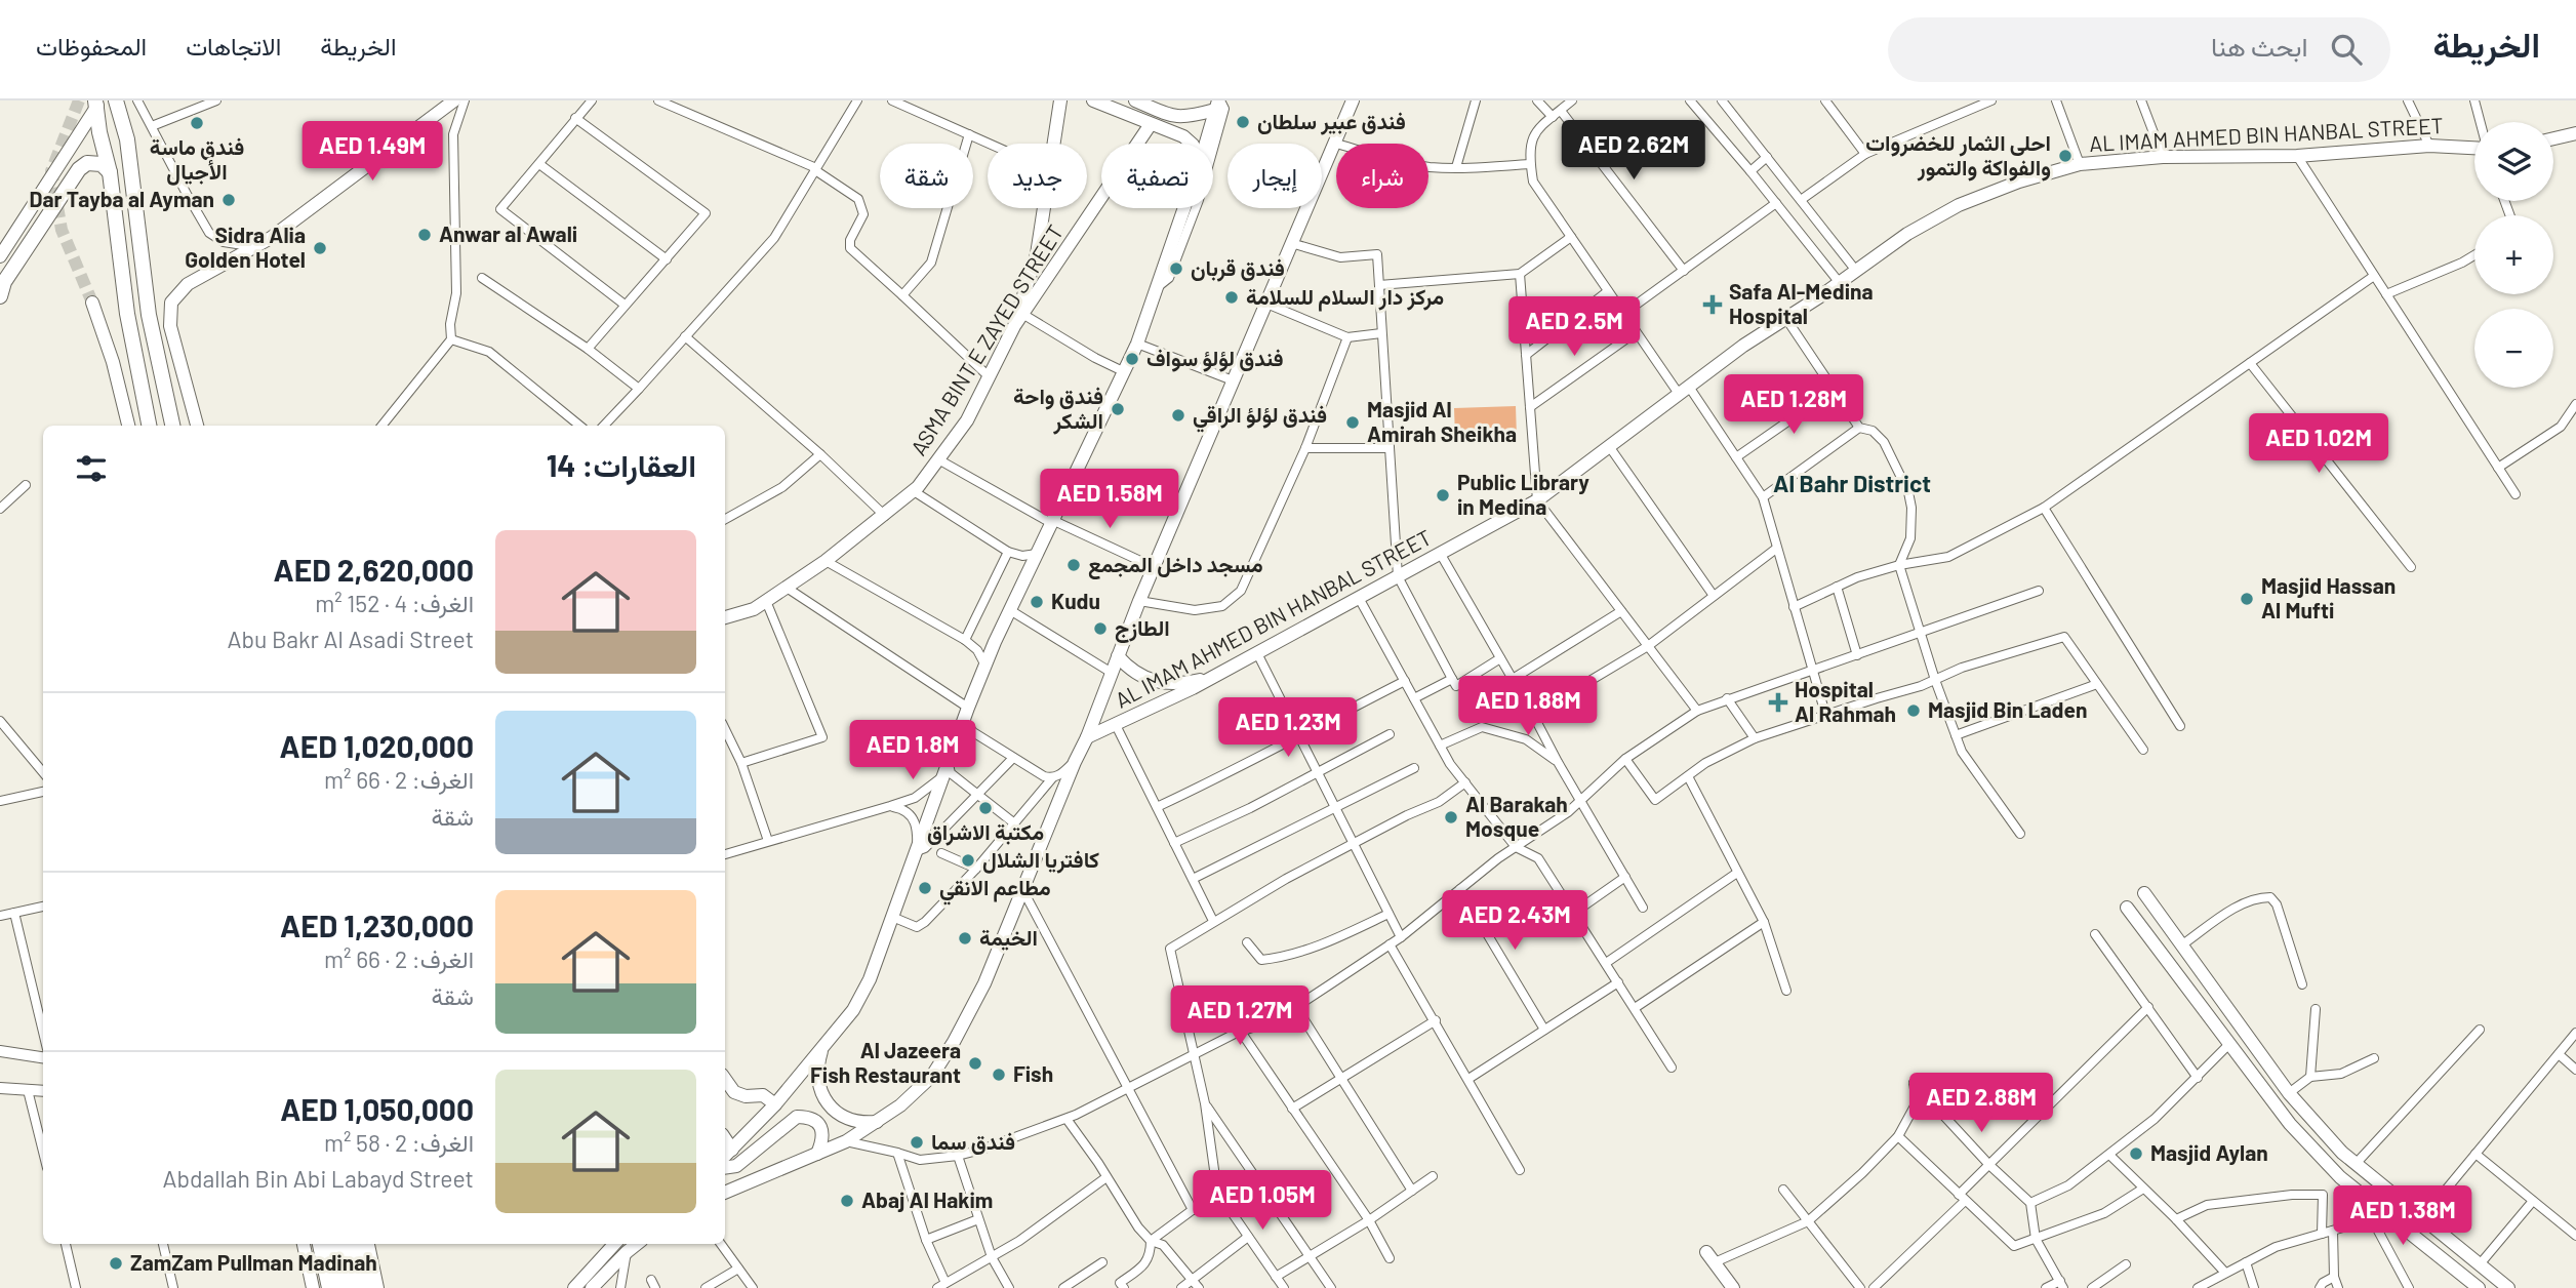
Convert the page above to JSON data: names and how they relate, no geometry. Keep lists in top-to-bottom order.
{
  "streets": {
    "main road": ["AL IMAM AHMED BIN HANBAL STREET", "ASMA BINT E ZAYED STREET"]
  },
  "districts": ["Al Bahr District"],
  "places": {
    "other": [
      "فندق عبير سلطان",
      "فندق ماسة الأجيال",
      "احلى الثمار للخضروات والفواكة والتمور",
      "Dar Tayba al Ayman",
      "Anwar al Awali",
      "Sidra Alia Golden Hotel",
      "فندق قربان",
      "مركز دار السلام للسلامة",
      "فندق لؤلؤ سواف",
      "فندق واحة الشكر",
      "فندق لؤلؤ الراقي",
      "Masjid Al Amirah Sheikha",
      "Public Library in Medina",
      "مسجد داخل المجمع",
      "Masjid Hassan Al Mufti",
      "Kudu",
      "الطازج",
      "Masjid Bin Laden",
      "مكتبة الاشراق",
      "Al Barakah Mosque",
      "كافتريا الشلال",
      "مطاعم الانقي",
      "الخيمة",
      "Al Jazeera Fish Restaurant",
      "Fish",
      "فندق سما",
      "Masjid Aylan",
      "Abaj Al Hakim",
      "ZamZam Pullman Madinah"
    ],
    "health": ["Safa Al-Medina Hospital", "Hospital Al Rahmah"]
  },
  "page": {
    "header": "الخريطة",
    "search": "ابحث هنا",
    "nav": ["الخريطة", "الاتجاهات", "المحفوظات"],
    "price": [
      "AED 2.62M",
      "AED 1.49M",
      "AED 2.5M",
      "AED 1.28M",
      "AED 1.02M",
      "AED 1.58M",
      "AED 1.88M",
      "AED 1.23M",
      "AED 1.8M",
      "AED 2.43M",
      "AED 1.27M",
      "AED 2.88M",
      "AED 1.05M",
      "AED 1.38M"
    ],
    "map_buttons": ["+", "−"],
    "chip": [
      "شراء",
      "إيجار",
      "تصفية",
      "جديد",
      "شقة"
    ],
    "heading": "العقارات: 14",
    "list": [
      {
        "name": "AED 2,620,000",
        "note": "الغرف: 4 · 152 m² · Abu Bakr Al Asadi Street"
      },
      {
        "name": "AED 1,020,000",
        "note": "الغرف: 2 · 66 m² · شقة"
      },
      {
        "name": "AED 1,230,000",
        "note": "الغرف: 2 · 66 m² · شقة"
      },
      {
        "name": "AED 1,050,000",
        "note": "الغرف: 2 · 58 m² · Abdallah Bin Abi Labayd Street"
      }
    ]
  }
}
